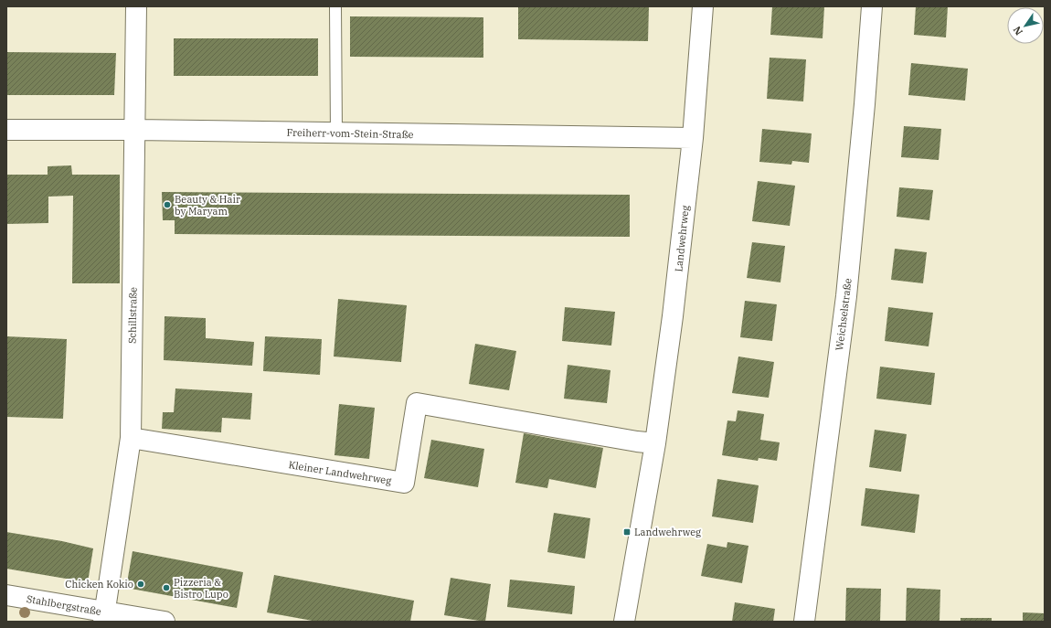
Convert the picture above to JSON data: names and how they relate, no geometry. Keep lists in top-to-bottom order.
{
  "streets": {
    "street": [
      "Freiherr-vom-Stein-Straße",
      "Landwehrweg",
      "Weichselstraße",
      "Schillstraße",
      "Kleiner Landwehrweg",
      "Stahlbergstraße"
    ]
  },
  "crossings": [
    ["Freiherr-vom-Stein-Straße", "Landwehrweg"],
    ["Freiherr-vom-Stein-Straße", "Schillstraße"],
    ["Landwehrweg", "Kleiner Landwehrweg"],
    ["Schillstraße", "Kleiner Landwehrweg"],
    ["Schillstraße", "Stahlbergstraße"]
  ],
  "places": {
    "other": ["Beauty & Hair by Maryam", "Chicken Kokio", "Pizzeria & Bistro Lupo"],
    "transit": ["Landwehrweg"]
  },
  "north": "bottom left"
}
